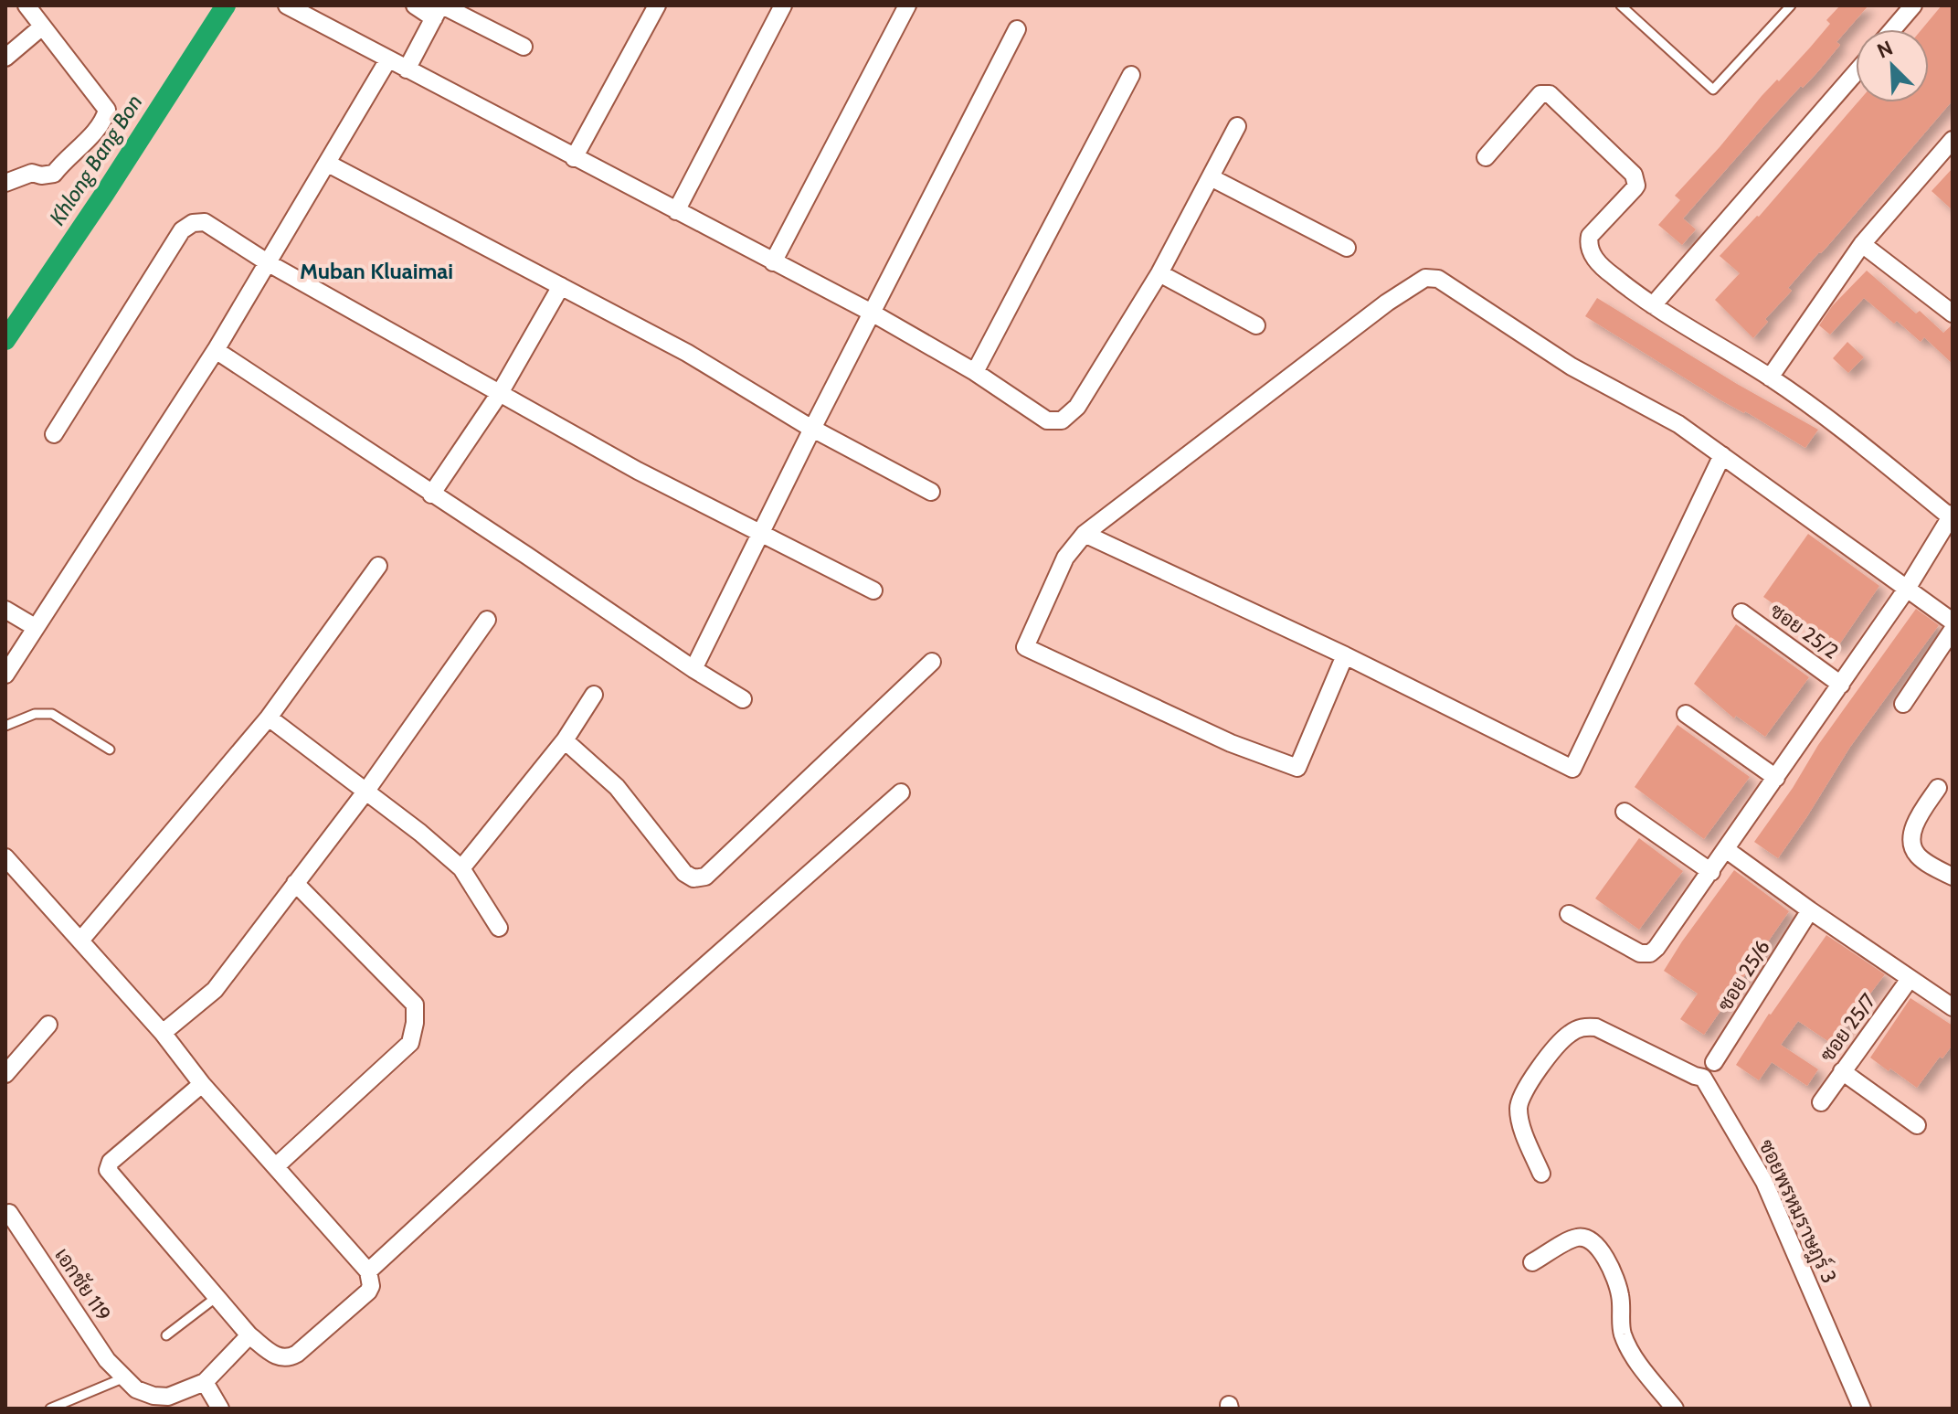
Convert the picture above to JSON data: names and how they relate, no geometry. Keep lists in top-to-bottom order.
{
  "streets": {
    "street": [
      "ซอย 25/2",
      "ซอย 25/6",
      "ซอย 25/7",
      "ซอยพรหมราษฎร์ 3",
      "เอกชัย 119"
    ]
  },
  "districts": ["Muban Kluaimai"],
  "water": ["Khlong Bang Bon"],
  "north": "top left"
}
